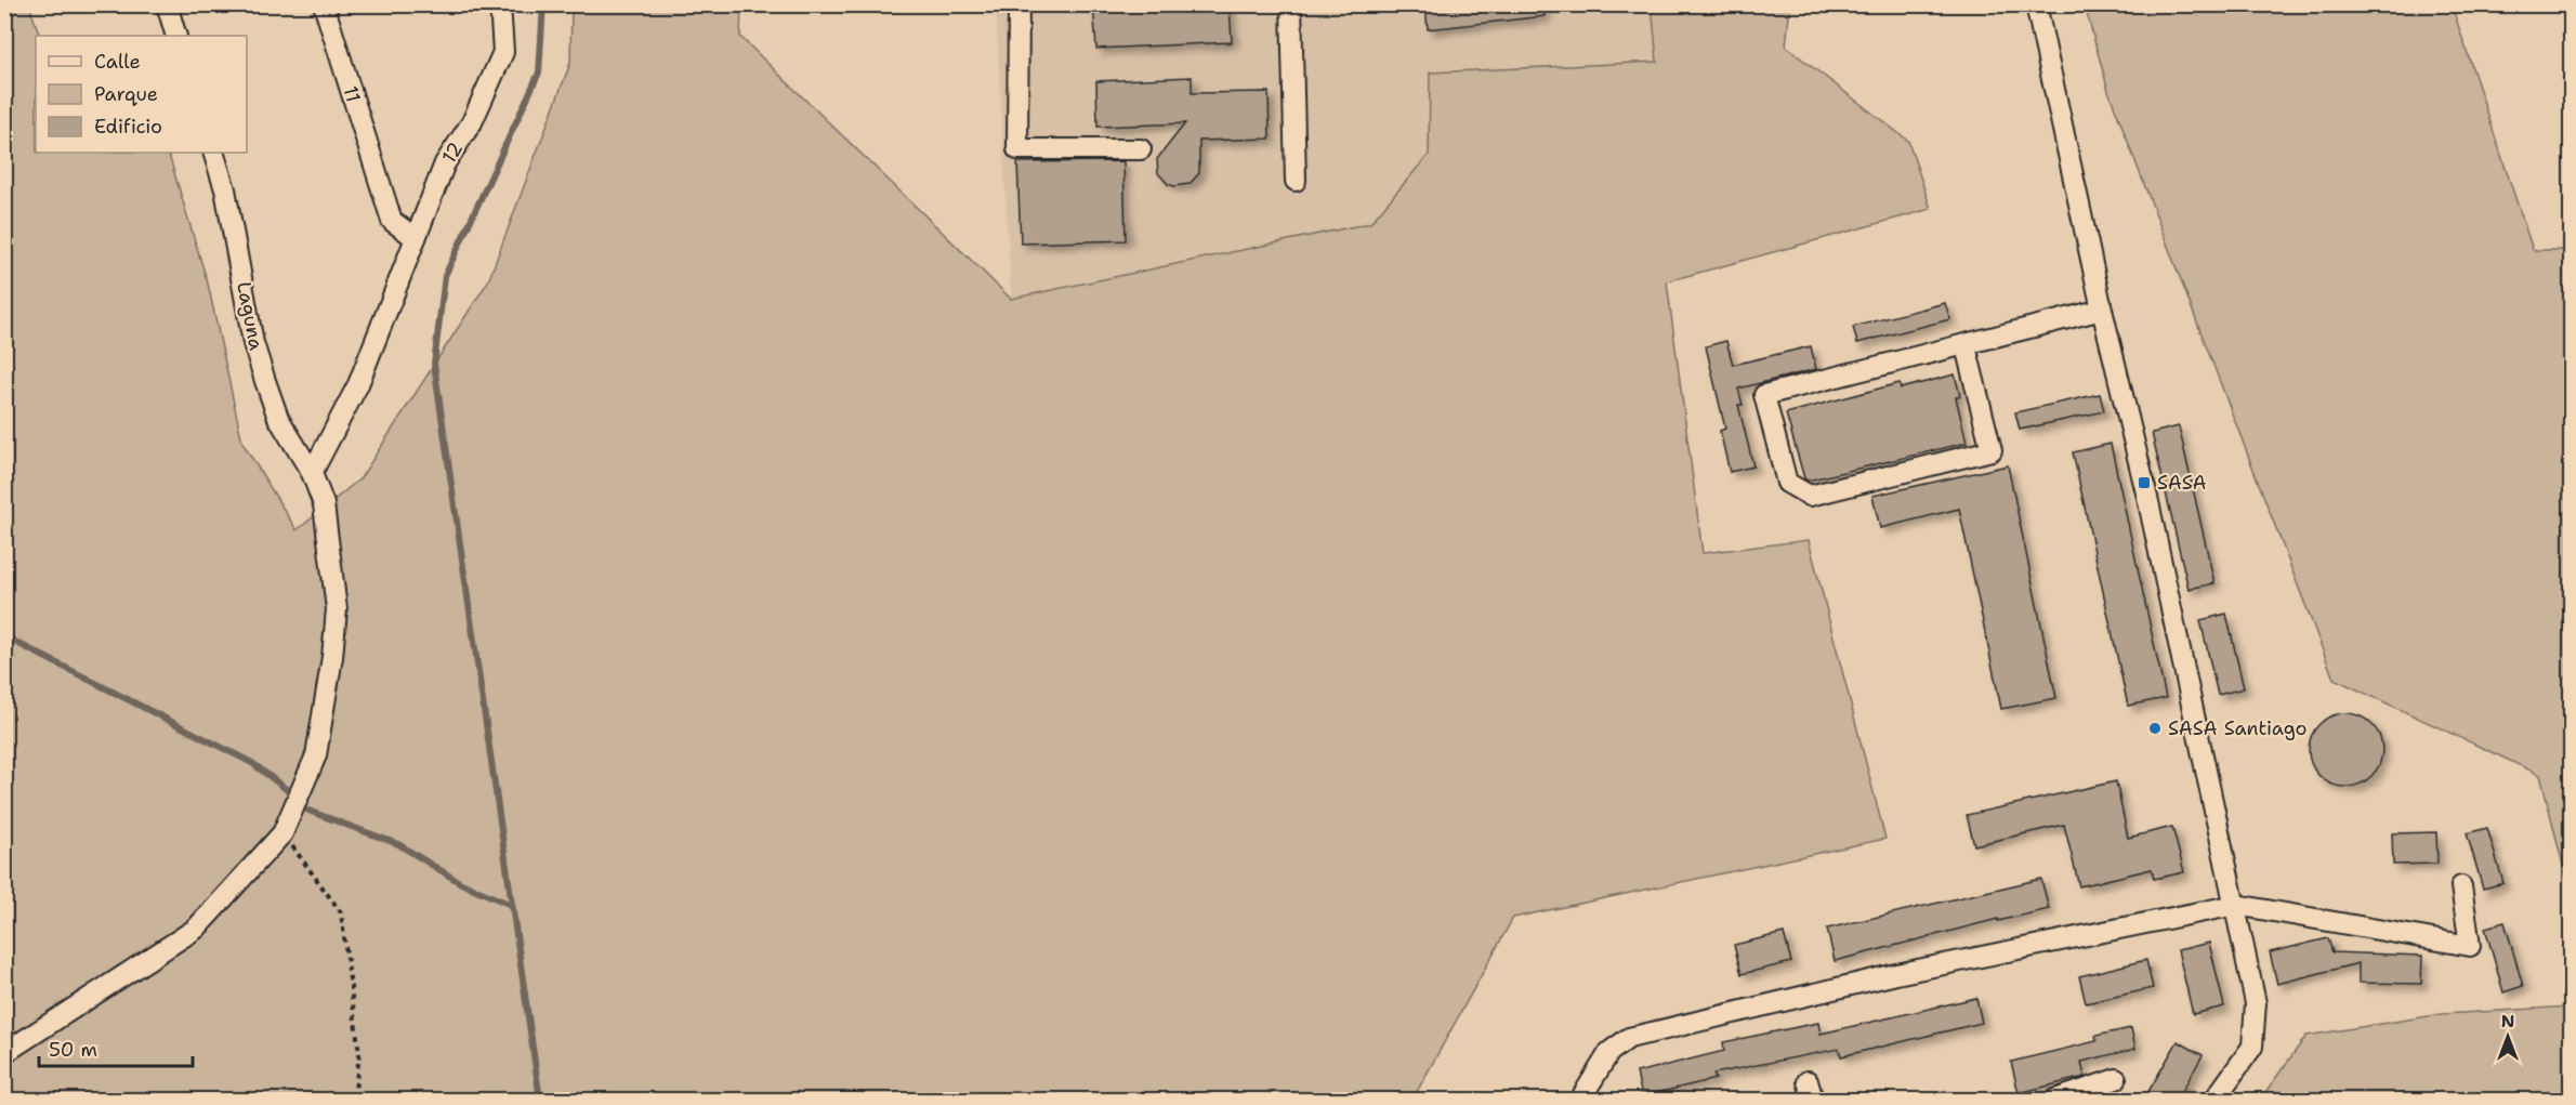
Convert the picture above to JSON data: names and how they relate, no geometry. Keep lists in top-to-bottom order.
{
  "streets": {
    "street": ["11", "12", "Laguna"]
  },
  "crossings": [
    ["11", "12"],
    ["12", "Laguna"]
  ],
  "places": {
    "transit": ["SASA"],
    "other": ["SASA Santiago"]
  },
  "legend": ["Calle", "Parque", "Edificio"],
  "scale_bar": "50 m",
  "north": "top"
}
